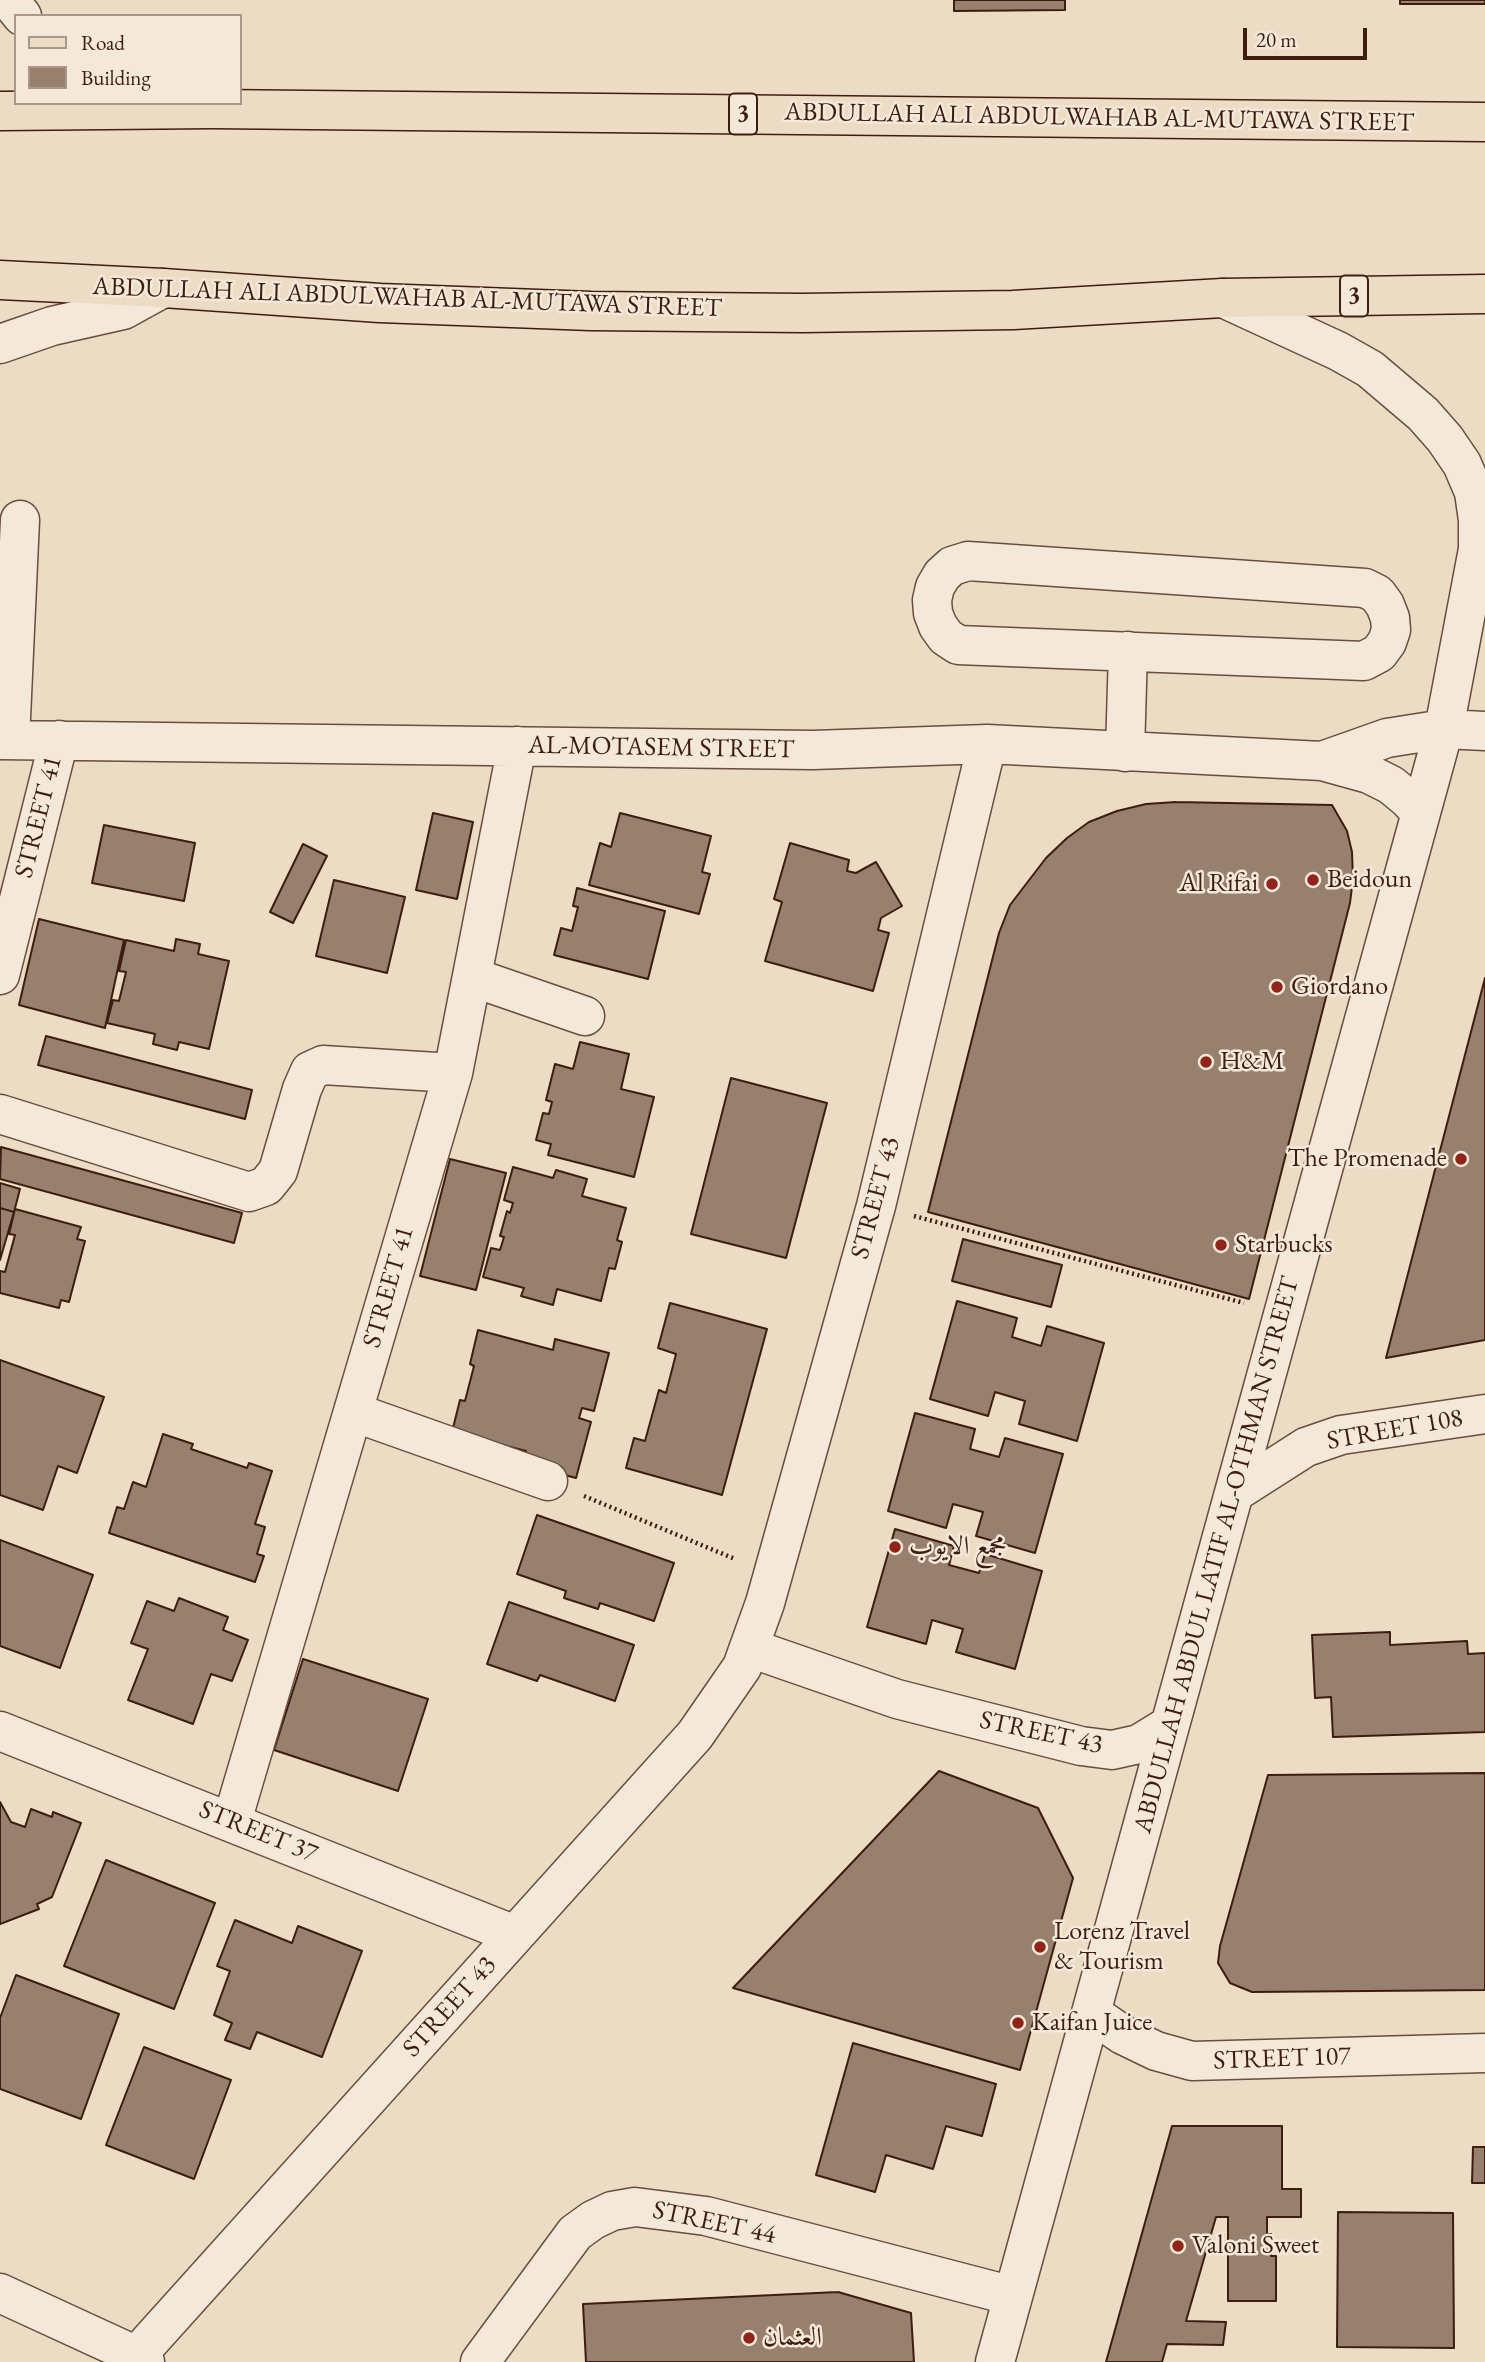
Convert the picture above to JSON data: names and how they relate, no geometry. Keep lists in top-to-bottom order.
{
  "streets": {
    "main road": ["3", "ABDULLAH ALI ABDULWAHAB AL-MUTAWA STREET"],
    "street": [
      "AL-MOTASEM STREET",
      "STREET 41",
      "STREET 43",
      "STREET 108",
      "ABDULLAH ABDUL LATIF AL-OTHMAN STREET",
      "STREET 37",
      "STREET 107",
      "STREET 44"
    ]
  },
  "crossings": [
    ["ABDULLAH ALI ABDULWAHAB AL-MUTAWA STREET", "ABDULLAH ABDUL LATIF AL-OTHMAN STREET"],
    ["AL-MOTASEM STREET", "STREET 41"],
    ["AL-MOTASEM STREET", "STREET 43"],
    ["AL-MOTASEM STREET", "ABDULLAH ABDUL LATIF AL-OTHMAN STREET"],
    ["STREET 41", "STREET 37"],
    ["STREET 43", "ABDULLAH ABDUL LATIF AL-OTHMAN STREET"],
    ["STREET 43", "STREET 37"],
    ["STREET 108", "ABDULLAH ABDUL LATIF AL-OTHMAN STREET"],
    ["ABDULLAH ABDUL LATIF AL-OTHMAN STREET", "STREET 107"],
    ["ABDULLAH ABDUL LATIF AL-OTHMAN STREET", "STREET 44"]
  ],
  "places": [
    "Beidoun",
    "Al Rifai",
    "Giordano",
    "H&M",
    "The Promenade",
    "Starbucks",
    "مجمع الايوب",
    "Lorenz Travel & Tourism",
    "Kaifan Juice",
    "Valoni Sweet",
    "العثمان"
  ],
  "legend": ["Road", "Building"],
  "scale_bar": "20 m"
}
